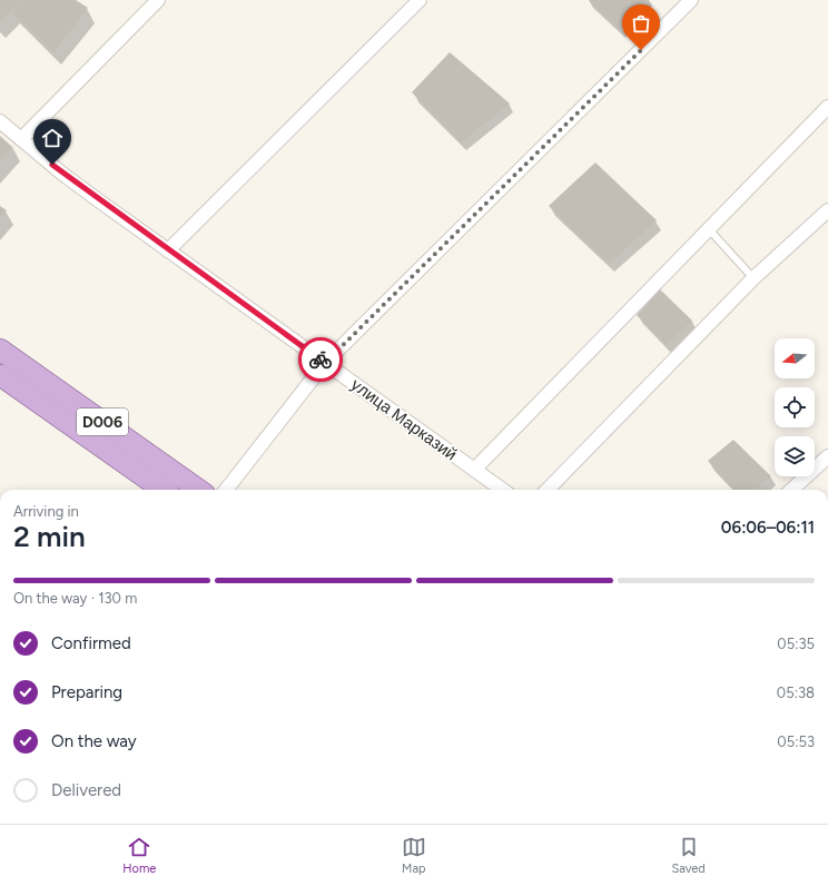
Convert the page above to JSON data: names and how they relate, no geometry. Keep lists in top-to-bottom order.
{
  "streets": {
    "main road": ["D006"],
    "street": ["улица Марказий"]
  },
  "north": "left",
  "page": {
    "heading": ["2 min", "Arriving in", "06:06–06:11"],
    "bar": "On the way · 130 m",
    "list": [
      ["Confirmed", "05:35"],
      ["Preparing", "05:38"],
      ["On the way", "05:53"],
      "Delivered"
    ],
    "tabs": ["Home", "Map", "Saved"]
  }
}
